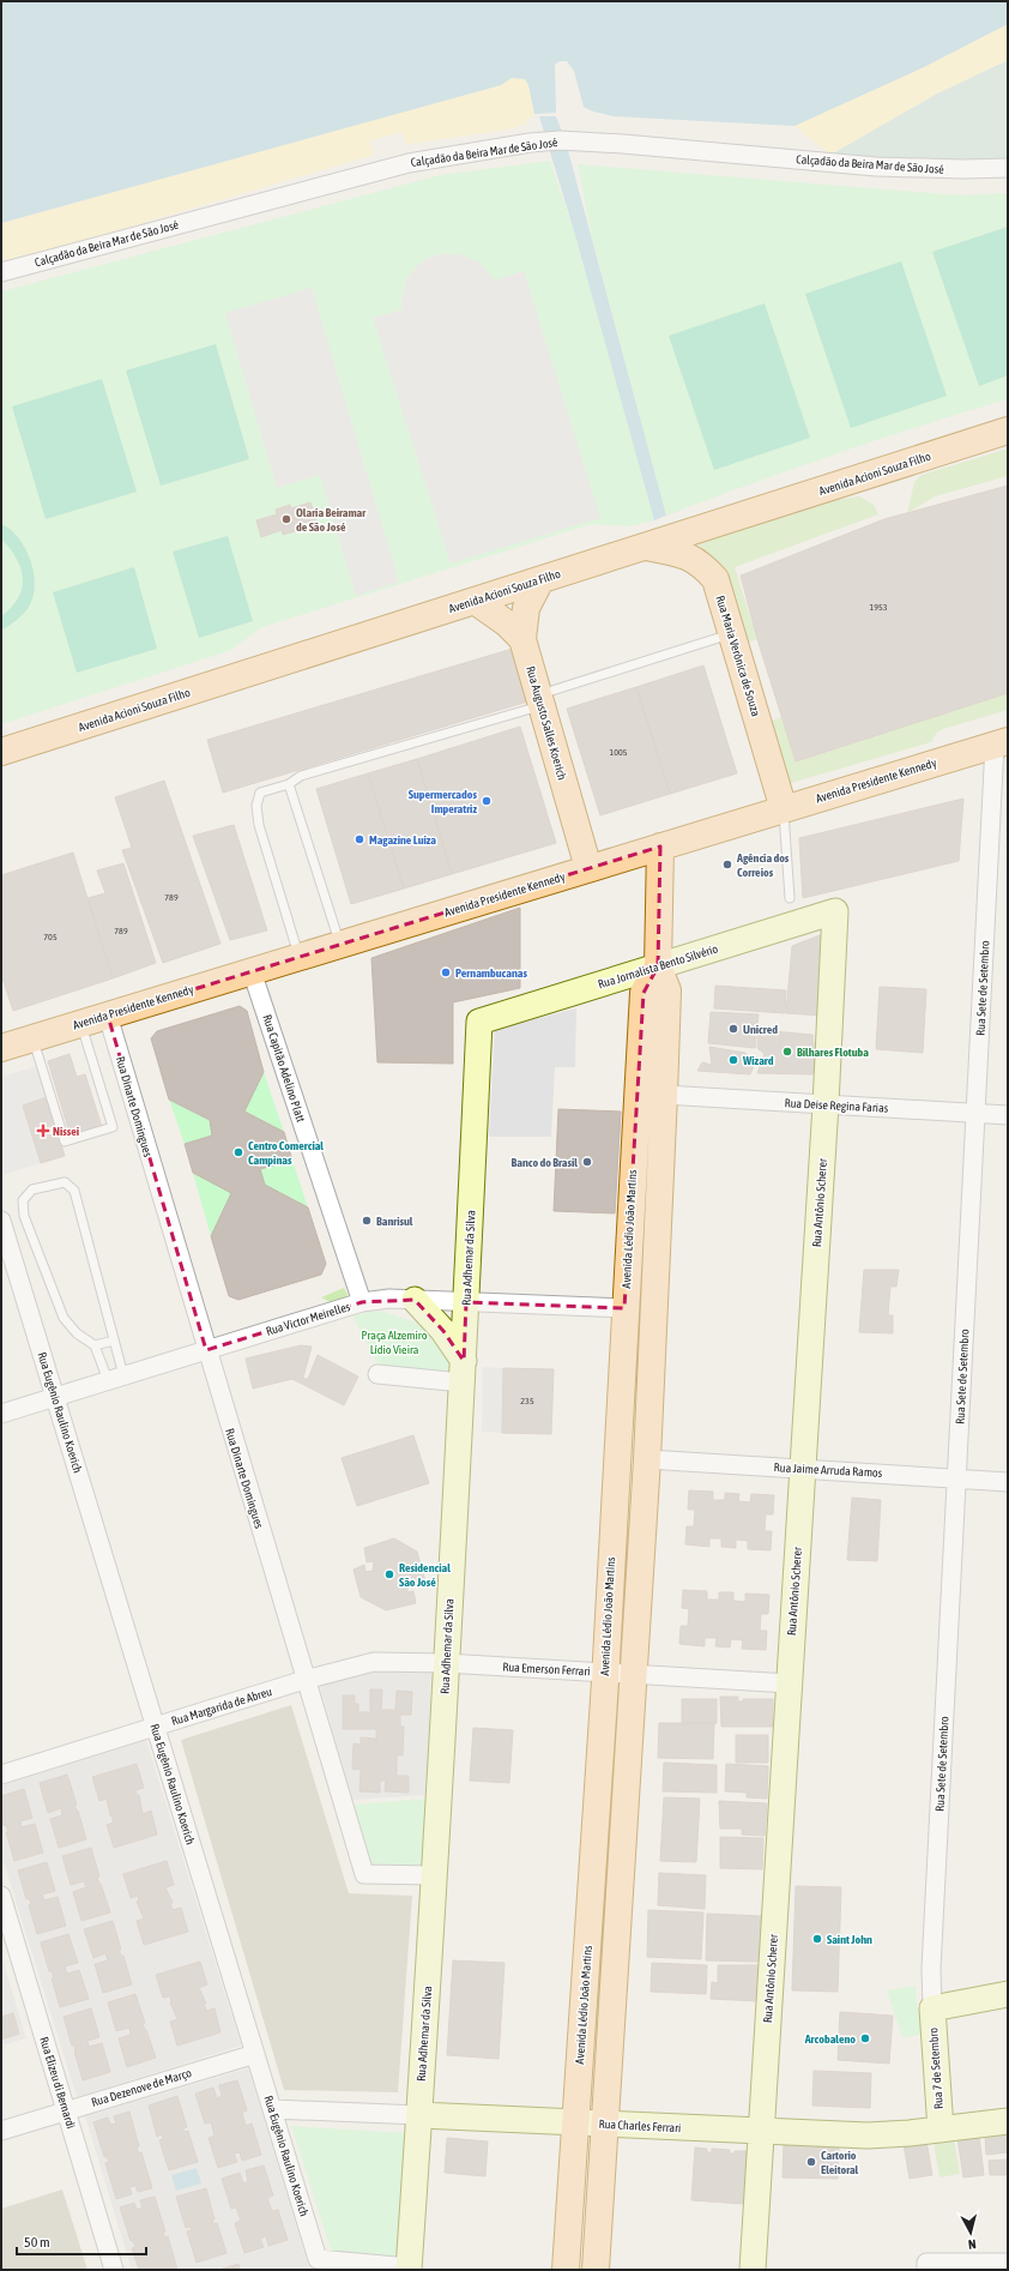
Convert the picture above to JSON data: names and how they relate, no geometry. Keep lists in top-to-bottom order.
{
  "streets": {
    "main road": [
      "Avenida Acioni Souza Filho",
      "Rua Maria Verônica de Souza",
      "Rua Augusto Salles Koerich",
      "Avenida Presidente Kennedy",
      "Avenida Lédio João Martins"
    ],
    "street": [
      "Calçadão da Beira Mar de São José",
      "Rua Jornalista Bento Silvério",
      "Rua Sete de Setembro",
      "Rua Capitão Adelino Platt",
      "Rua Deise Regina Farias",
      "Rua Dinarte Domingues",
      "Rua Antônio Scherer",
      "Rua Adhemar da Silva",
      "Rua Victor Meirelles",
      "Rua Eugênio Raulino Koerich",
      "Rua Jaime Arruda Ramos",
      "Rua Emerson Ferrari",
      "Rua Margarida de Abreu",
      "Rua 7 de Setembro",
      "Rua Elizeu di Bernardi",
      "Rua Dezenove de Março",
      "Rua Charles Ferrari"
    ]
  },
  "crossings": [
    ["Avenida Acioni Souza Filho", "Rua Maria Verônica de Souza"],
    ["Avenida Acioni Souza Filho", "Rua Augusto Salles Koerich"],
    ["Rua Maria Verônica de Souza", "Avenida Presidente Kennedy"],
    ["Rua Augusto Salles Koerich", "Avenida Presidente Kennedy"],
    ["Avenida Presidente Kennedy", "Rua Sete de Setembro"],
    ["Avenida Presidente Kennedy", "Rua Capitão Adelino Platt"],
    ["Avenida Presidente Kennedy", "Rua Dinarte Domingues"],
    ["Avenida Presidente Kennedy", "Avenida Lédio João Martins"],
    ["Rua Jornalista Bento Silvério", "Rua Antônio Scherer"],
    ["Rua Jornalista Bento Silvério", "Avenida Lédio João Martins"],
    ["Rua Jornalista Bento Silvério", "Rua Adhemar da Silva"],
    ["Rua Sete de Setembro", "Rua Deise Regina Farias"],
    ["Rua Sete de Setembro", "Rua Jaime Arruda Ramos"],
    ["Rua Sete de Setembro", "Rua 7 de Setembro"],
    ["Rua Capitão Adelino Platt", "Rua Victor Meirelles"],
    ["Rua Deise Regina Farias", "Rua Antônio Scherer"],
    ["Rua Deise Regina Farias", "Avenida Lédio João Martins"],
    ["Rua Dinarte Domingues", "Rua Adhemar da Silva"],
    ["Rua Dinarte Domingues", "Rua Victor Meirelles"],
    ["Rua Dinarte Domingues", "Rua Emerson Ferrari"],
    ["Rua Dinarte Domingues", "Rua Margarida de Abreu"],
    ["Rua Antônio Scherer", "Rua Jaime Arruda Ramos"],
    ["Rua Antônio Scherer", "Rua Emerson Ferrari"],
    ["Rua Antônio Scherer", "Rua Charles Ferrari"],
    ["Avenida Lédio João Martins", "Rua Victor Meirelles"],
    ["Avenida Lédio João Martins", "Rua Jaime Arruda Ramos"],
    ["Avenida Lédio João Martins", "Rua Emerson Ferrari"],
    ["Avenida Lédio João Martins", "Rua Charles Ferrari"],
    ["Rua Adhemar da Silva", "Rua Victor Meirelles"],
    ["Rua Adhemar da Silva", "Rua Eugênio Raulino Koerich"],
    ["Rua Adhemar da Silva", "Rua Emerson Ferrari"],
    ["Rua Adhemar da Silva", "Rua Charles Ferrari"],
    ["Rua Victor Meirelles", "Rua Eugênio Raulino Koerich"],
    ["Rua Eugênio Raulino Koerich", "Rua Margarida de Abreu"],
    ["Rua Eugênio Raulino Koerich", "Rua Dezenove de Março"],
    ["Rua Eugênio Raulino Koerich", "Rua Charles Ferrari"],
    ["Rua Emerson Ferrari", "Rua Margarida de Abreu"],
    ["Rua 7 de Setembro", "Rua Charles Ferrari"],
    ["Rua Elizeu di Bernardi", "Rua Dezenove de Março"]
  ],
  "parks": ["Praça Alzemiro Lídio Vieira"],
  "places": {
    "other": [
      "Olaria Beiramar de São José",
      "Supermercados Imperatriz",
      "Magazine Luiza",
      "Agência dos Correios",
      "Pernambucanas",
      "Unicred",
      "Bilhares Flotuba",
      "Wizard",
      "Centro Comercial Campinas",
      "Banco do Brasil",
      "Banrisul",
      "Residencial São José",
      "Saint John",
      "Arcobaleno",
      "Cartorio Eleitoral"
    ],
    "health": ["Nissei"]
  },
  "house_numbers": [
    "1953",
    "1005",
    "789",
    "789",
    "705",
    "235"
  ],
  "scale_bar": "50 m",
  "north": "bottom"
}
